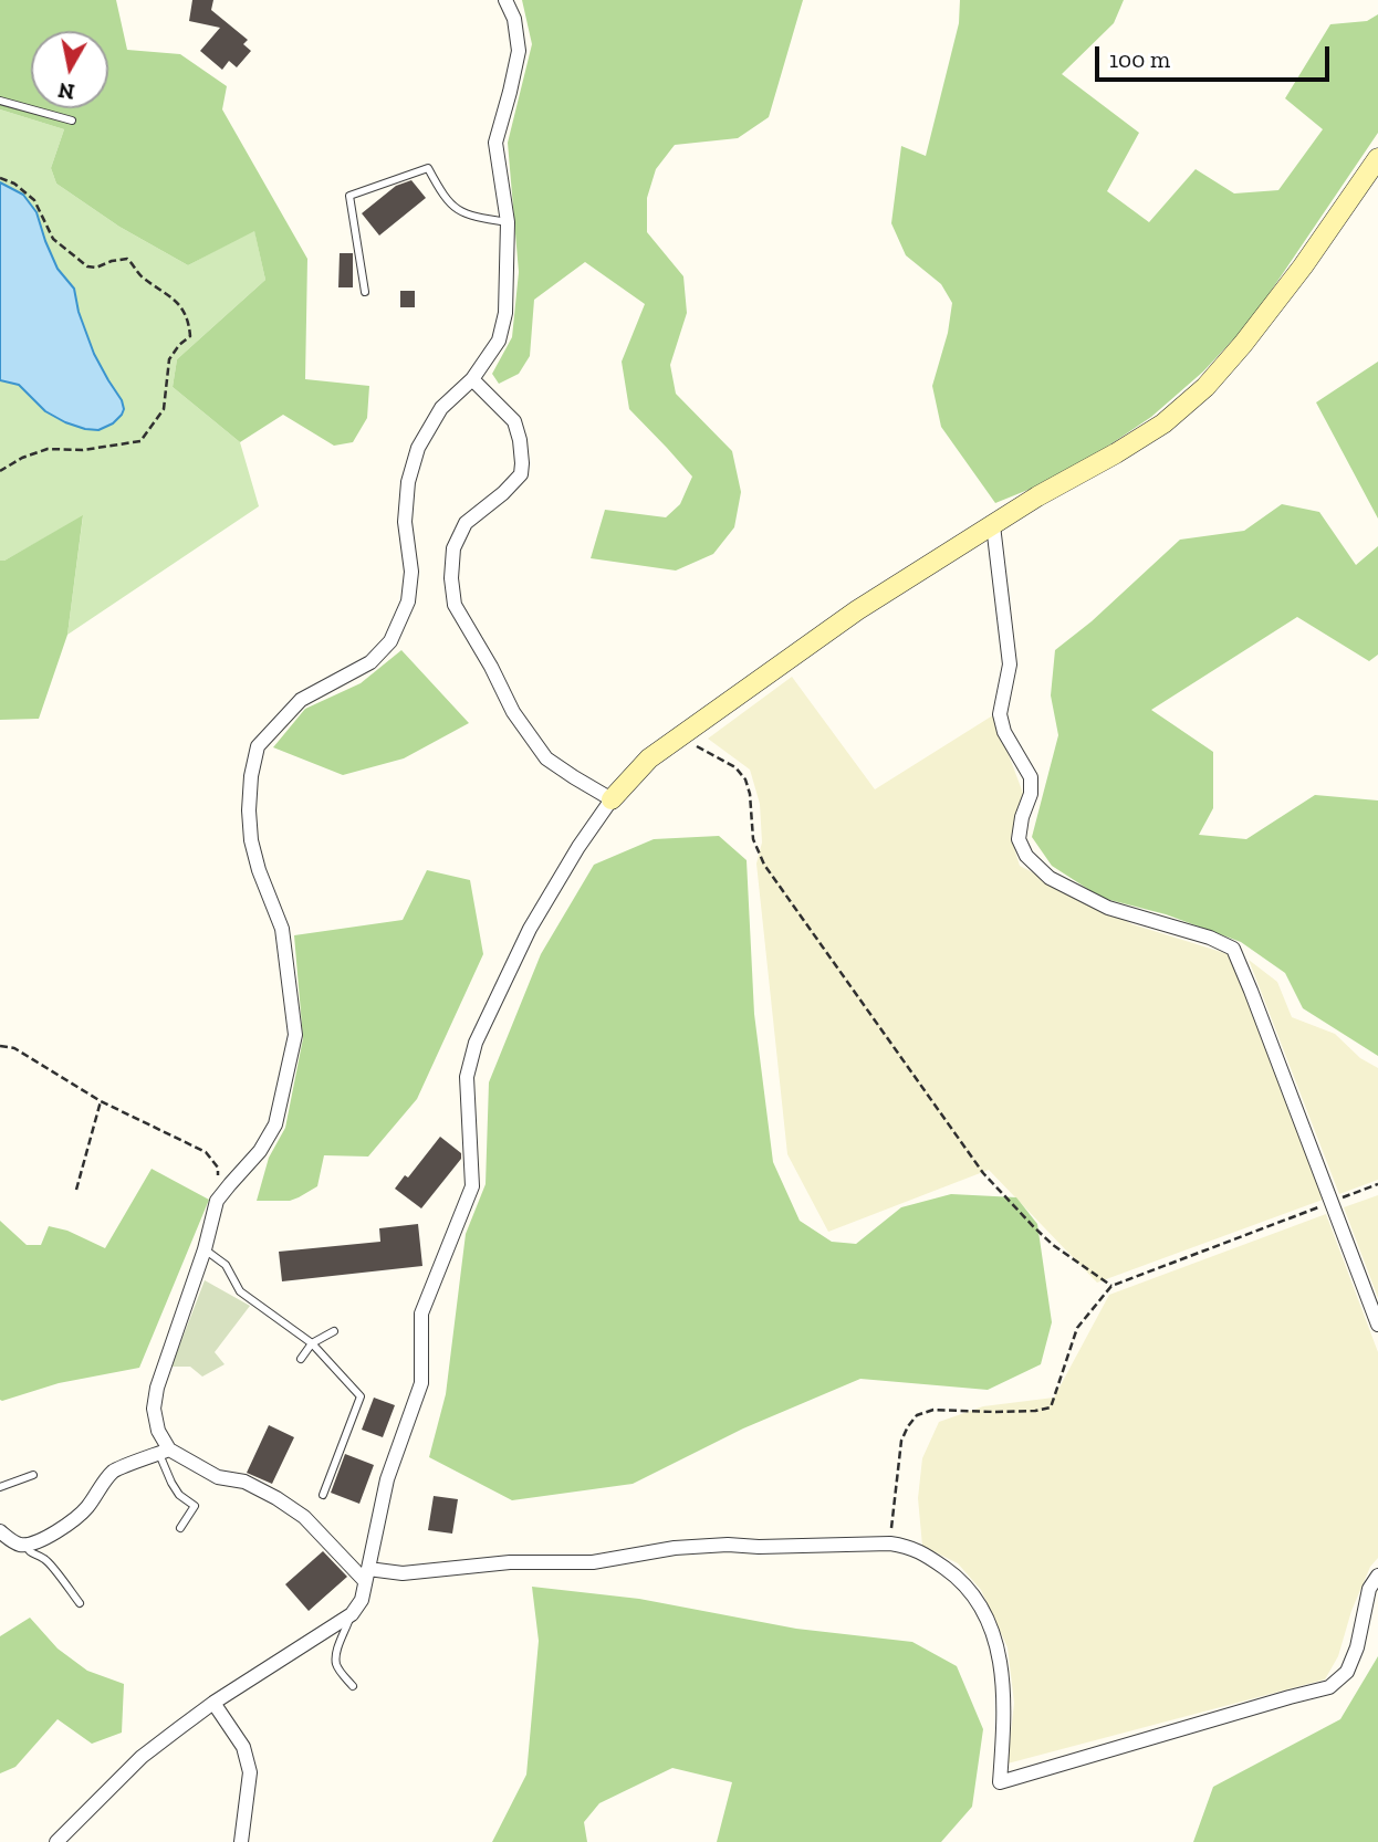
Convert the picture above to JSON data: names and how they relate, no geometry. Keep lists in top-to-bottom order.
{
  "scale_bar": "100 m",
  "north": "bottom"
}
